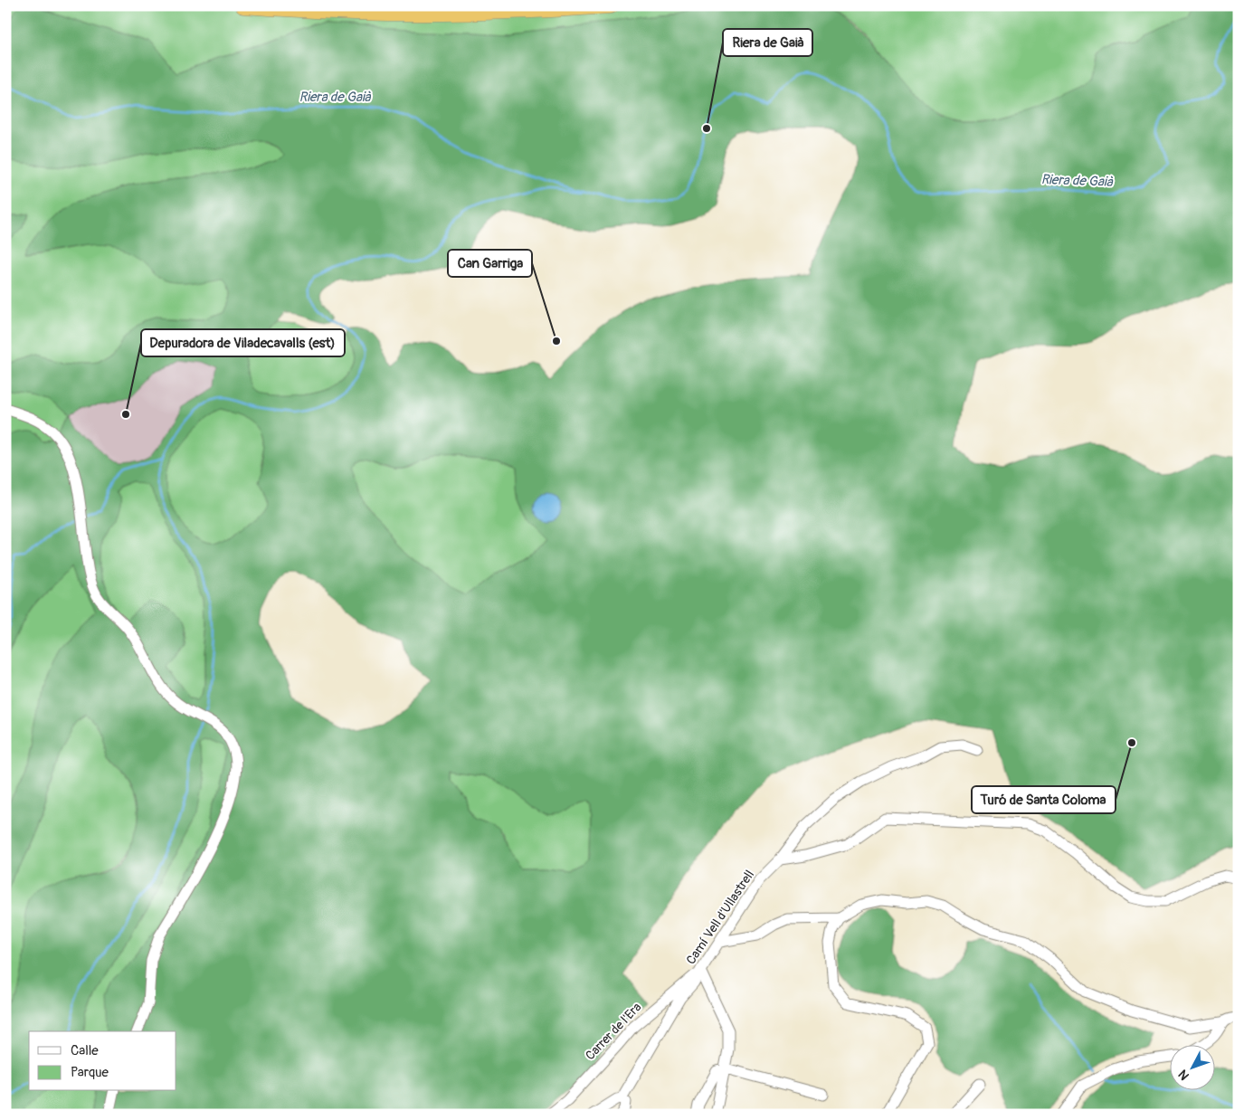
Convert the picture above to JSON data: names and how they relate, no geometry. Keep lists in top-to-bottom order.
{
  "streets": {
    "street": ["Camí Vell d'Ullastrell", "Carrer de l'Era"]
  },
  "crossings": [
    ["Camí Vell d'Ullastrell", "Carrer de l'Era"]
  ],
  "water": ["Riera de Gaià"],
  "places": [
    "Riera de Gaià",
    "Can Garriga",
    "Depuradora de Viladecavalls (est)",
    "Turó de Santa Coloma"
  ],
  "legend": ["Calle", "Parque"],
  "north": "bottom left"
}
